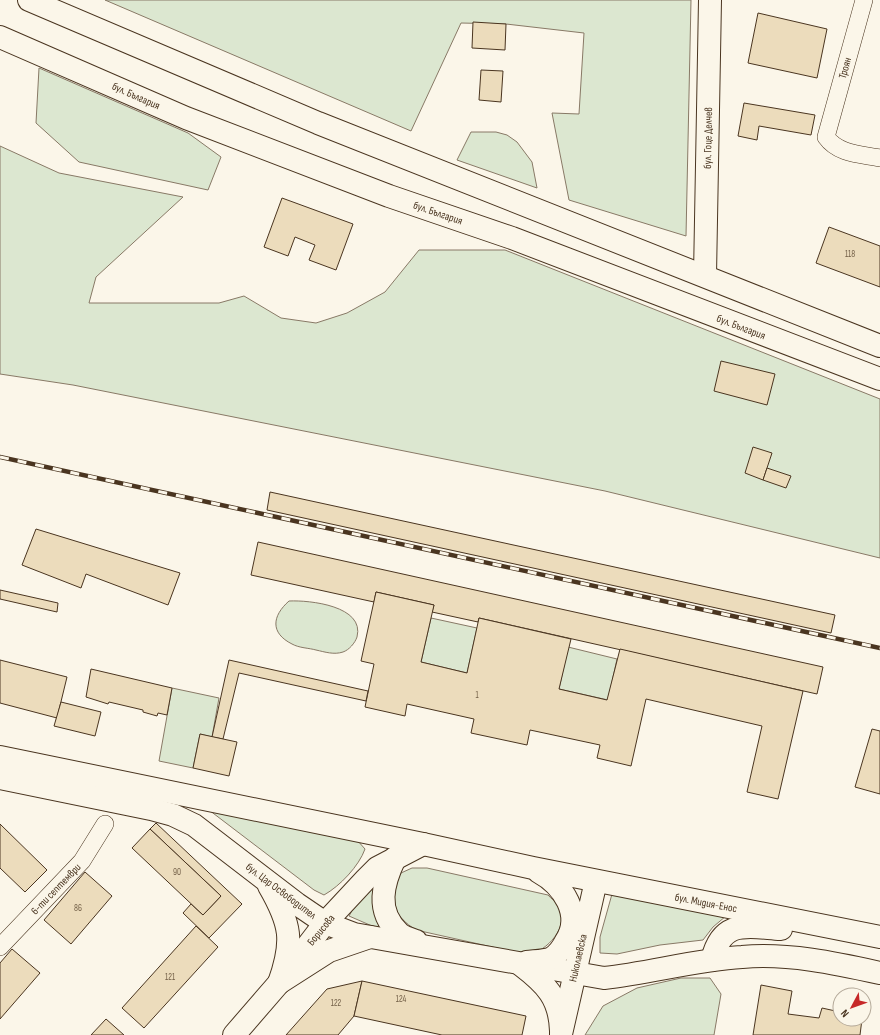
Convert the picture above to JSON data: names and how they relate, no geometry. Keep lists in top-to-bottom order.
{
  "streets": {
    "main road": [
      "бул. България",
      "бул. Гоце Делчев",
      "бул. Цар Освободител",
      "бул. Мидия-Енос",
      "Борисова",
      "Николаевска"
    ],
    "street": ["Троян", "6-ти септември"]
  },
  "crossings": [
    ["бул. Цар Освободител", "Борисова"],
    ["бул. Цар Освободител", "Николаевска"],
    ["бул. Мидия-Енос", "Николаевска"]
  ],
  "house_numbers": [
    "118",
    "1",
    "90",
    "86",
    "121",
    "124",
    "122"
  ],
  "north": "bottom left"
}
